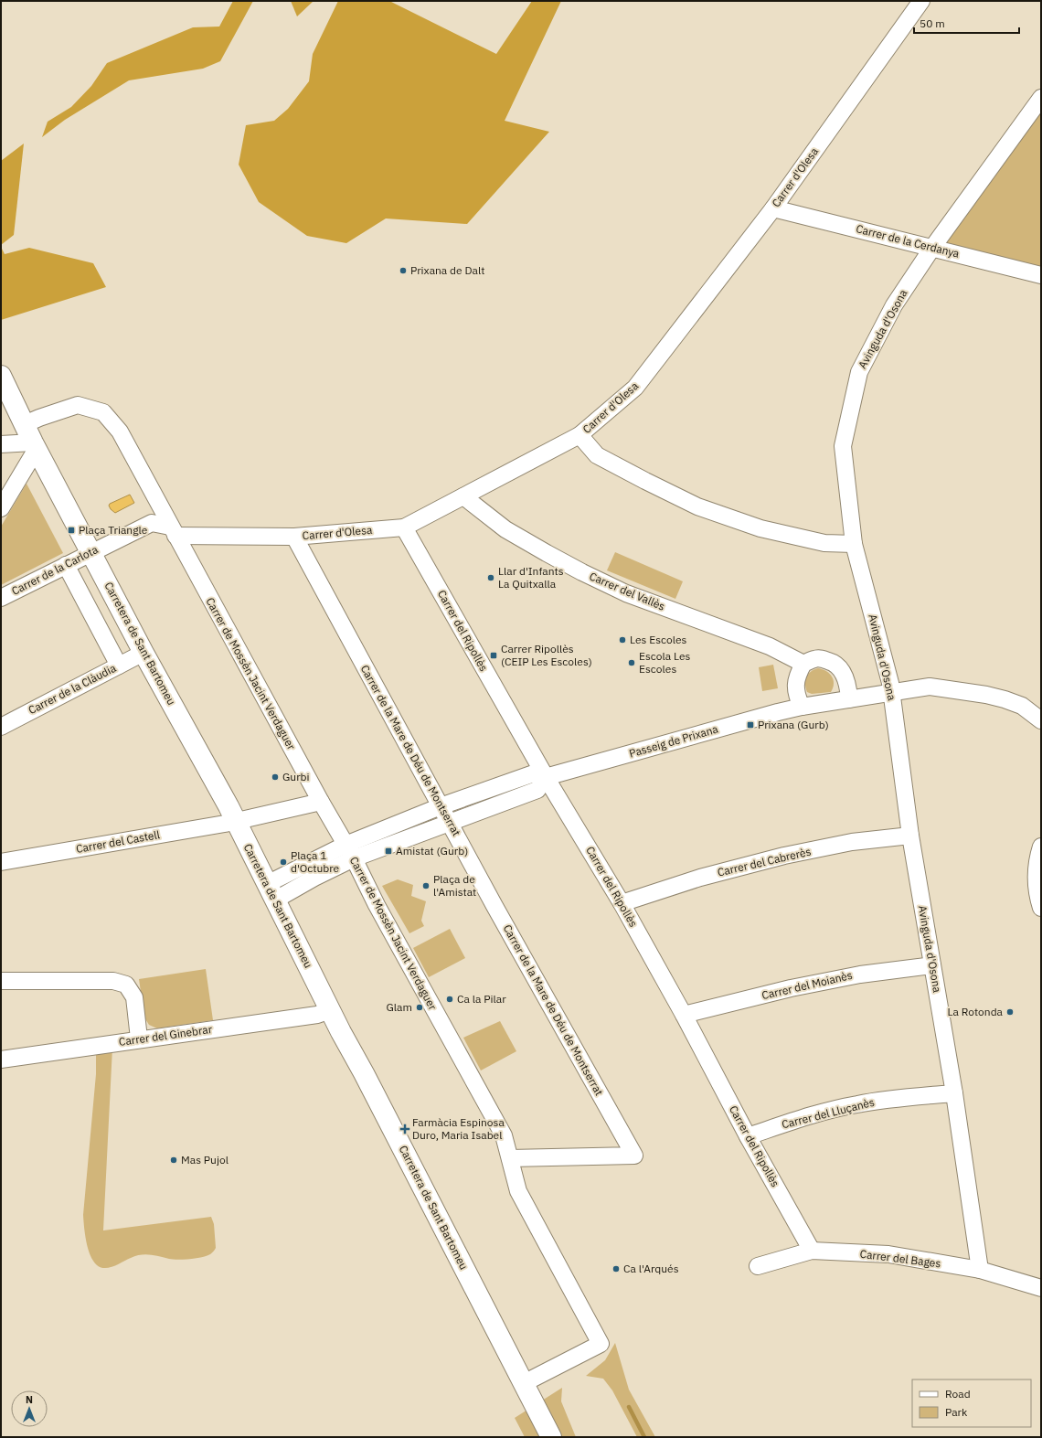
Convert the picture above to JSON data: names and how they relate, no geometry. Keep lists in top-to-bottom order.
{
  "streets": {
    "street": [
      "Carrer d'Olesa",
      "Carrer de la Cerdanya",
      "Avinguda d'Osona",
      "Carrer de la Carlota",
      "Carrer del Vallès",
      "Carrer del Ripollès",
      "Carretera de Sant Bartomeu",
      "Carrer de Mossèn Jacint Verdaguer",
      "Carrer de la Clàudia",
      "Passeig de Prixana",
      "Carrer de la Mare de Déu de Montserrat",
      "Carrer del Castell",
      "Carrer del Cabrerès",
      "Carrer del Moianès",
      "Carrer del Ginebrar",
      "Carrer del Lluçanès",
      "Carrer del Bages"
    ]
  },
  "crossings": [
    ["Carrer d'Olesa", "Carrer de la Cerdanya"],
    ["Carrer d'Olesa", "Carrer de la Carlota"],
    ["Carrer d'Olesa", "Carrer del Vallès"],
    ["Carrer d'Olesa", "Carrer del Ripollès"],
    ["Carrer d'Olesa", "Carrer de Mossèn Jacint Verdaguer"],
    ["Carrer d'Olesa", "Carrer de la Mare de Déu de Montserrat"],
    ["Carrer de la Cerdanya", "Avinguda d'Osona"],
    ["Avinguda d'Osona", "Carrer del Cabrerès"],
    ["Avinguda d'Osona", "Carrer del Moianès"],
    ["Avinguda d'Osona", "Carrer del Lluçanès"],
    ["Avinguda d'Osona", "Carrer del Bages"],
    ["Carrer de la Carlota", "Carretera de Sant Bartomeu"],
    ["Carrer de la Carlota", "Carrer de Mossèn Jacint Verdaguer"],
    ["Carrer del Vallès", "Passeig de Prixana"],
    ["Carrer del Ripollès", "Passeig de Prixana"],
    ["Carrer del Ripollès", "Carrer del Cabrerès"],
    ["Carrer del Ripollès", "Carrer del Moianès"],
    ["Carrer del Ripollès", "Carrer del Lluçanès"],
    ["Carrer del Ripollès", "Carrer del Bages"],
    ["Carretera de Sant Bartomeu", "Carrer de Mossèn Jacint Verdaguer"],
    ["Carretera de Sant Bartomeu", "Carrer de la Clàudia"],
    ["Carretera de Sant Bartomeu", "Passeig de Prixana"],
    ["Carretera de Sant Bartomeu", "Carrer del Castell"],
    ["Carretera de Sant Bartomeu", "Carrer del Ginebrar"],
    ["Carrer de Mossèn Jacint Verdaguer", "Passeig de Prixana"],
    ["Carrer de Mossèn Jacint Verdaguer", "Carrer de la Mare de Déu de Montserrat"],
    ["Passeig de Prixana", "Carrer de la Mare de Déu de Montserrat"]
  ],
  "places": {
    "other": [
      "Prixana de Dalt",
      "Llar d'Infants La Quitxalla",
      "Les Escoles",
      "Escola Les Escoles",
      "Gurbi",
      "Plaça 1 d'Octubre",
      "Plaça de l'Amistat",
      "Ca la Pilar",
      "Glam",
      "La Rotonda",
      "Mas Pujol",
      "Ca l'Arqués"
    ],
    "transit": [
      "Plaça Triangle",
      "Carrer Ripollès (CEIP Les Escoles)",
      "Prixana (Gurb)",
      "Amistat (Gurb)"
    ],
    "health": ["Farmàcia Espinosa Duro, Maria Isabel"]
  },
  "legend": ["Road", "Park"],
  "scale_bar": "50 m",
  "north": "top"
}
